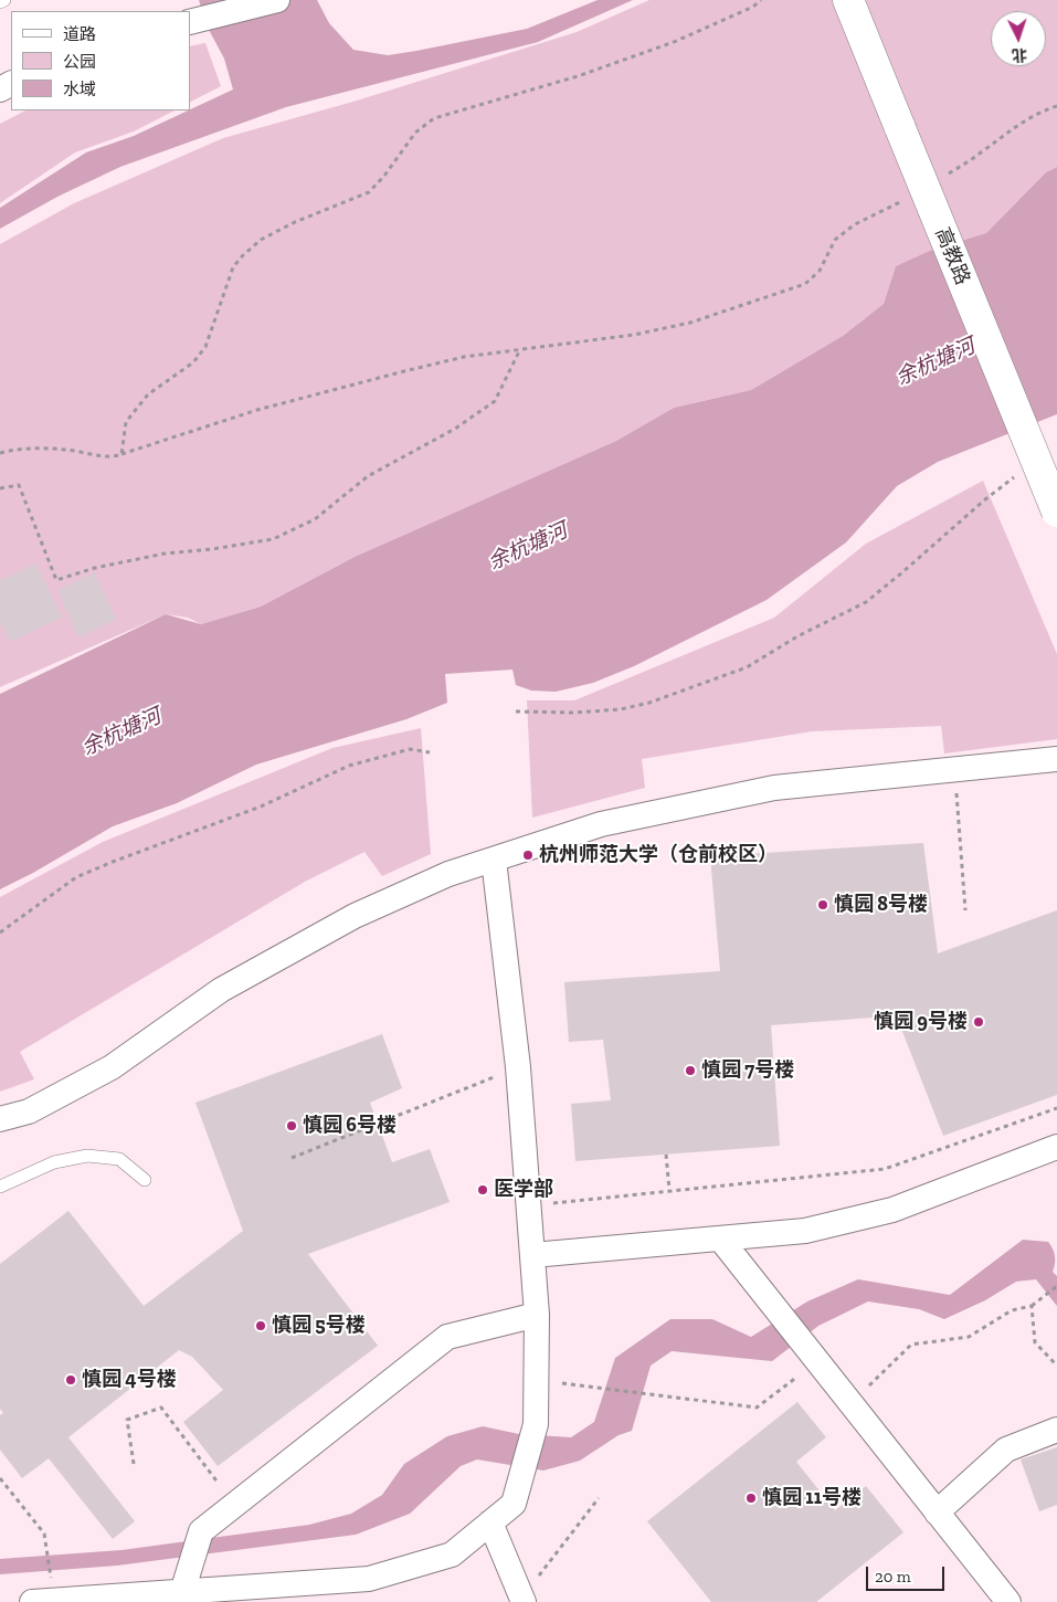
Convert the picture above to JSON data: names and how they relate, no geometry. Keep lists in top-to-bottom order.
{
  "streets": {
    "street": ["高教路"]
  },
  "water": ["余杭塘河"],
  "places": [
    "杭州师范大学（仓前校区）",
    "慎园 8号楼",
    "慎园 9号楼",
    "慎园 7号楼",
    "慎园 6号楼",
    "医学部",
    "慎园 5号楼",
    "慎园 4号楼",
    "慎园 11号楼"
  ],
  "legend": ["道路", "公园", "水域"],
  "scale_bar": "20 m",
  "north": "bottom"
}
